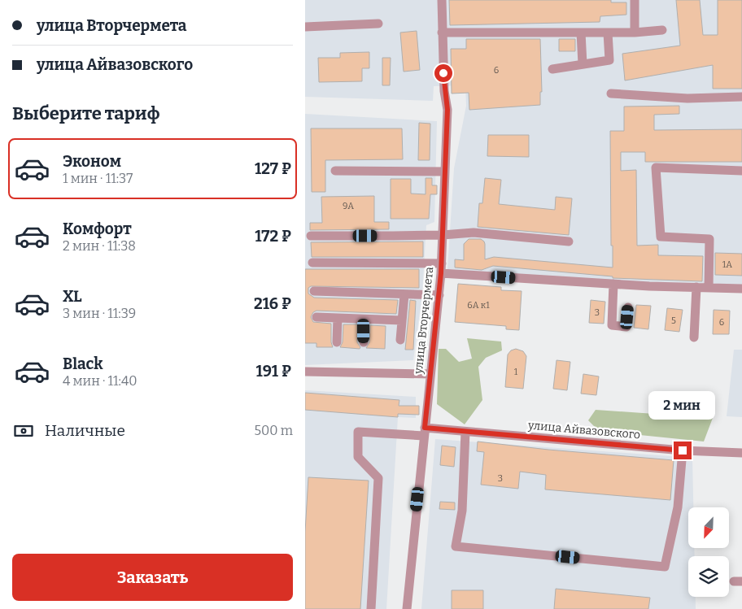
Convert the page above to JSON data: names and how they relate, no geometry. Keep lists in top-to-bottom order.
{
  "streets": {
    "street": ["улица Вторчермета", "улица Айвазовского"]
  },
  "crossings": [
    ["улица Вторчермета", "улица Айвазовского"]
  ],
  "house_numbers": [
    "6",
    "9А",
    "1А",
    "6А к1",
    "3",
    "5",
    "6",
    "1",
    "3"
  ],
  "north": "bottom left",
  "page": {
    "banner": ["улица Вторчермета", "улица Айвазовского"],
    "heading": "Выберите тариф",
    "list": [
      {
        "name": "Эконом",
        "note": "1 мин · 11:37",
        "value": "127 ₽"
      },
      {
        "name": "Комфорт",
        "note": "2 мин · 11:38",
        "value": "172 ₽"
      },
      {
        "name": "XL",
        "note": "3 мин · 11:39",
        "value": "216 ₽"
      },
      {
        "name": "Black",
        "note": "4 мин · 11:40",
        "value": "191 ₽"
      }
    ],
    "bubble": "2 мин",
    "pay": ["Наличные", "500 m"],
    "buttons": "Заказать"
  }
}
